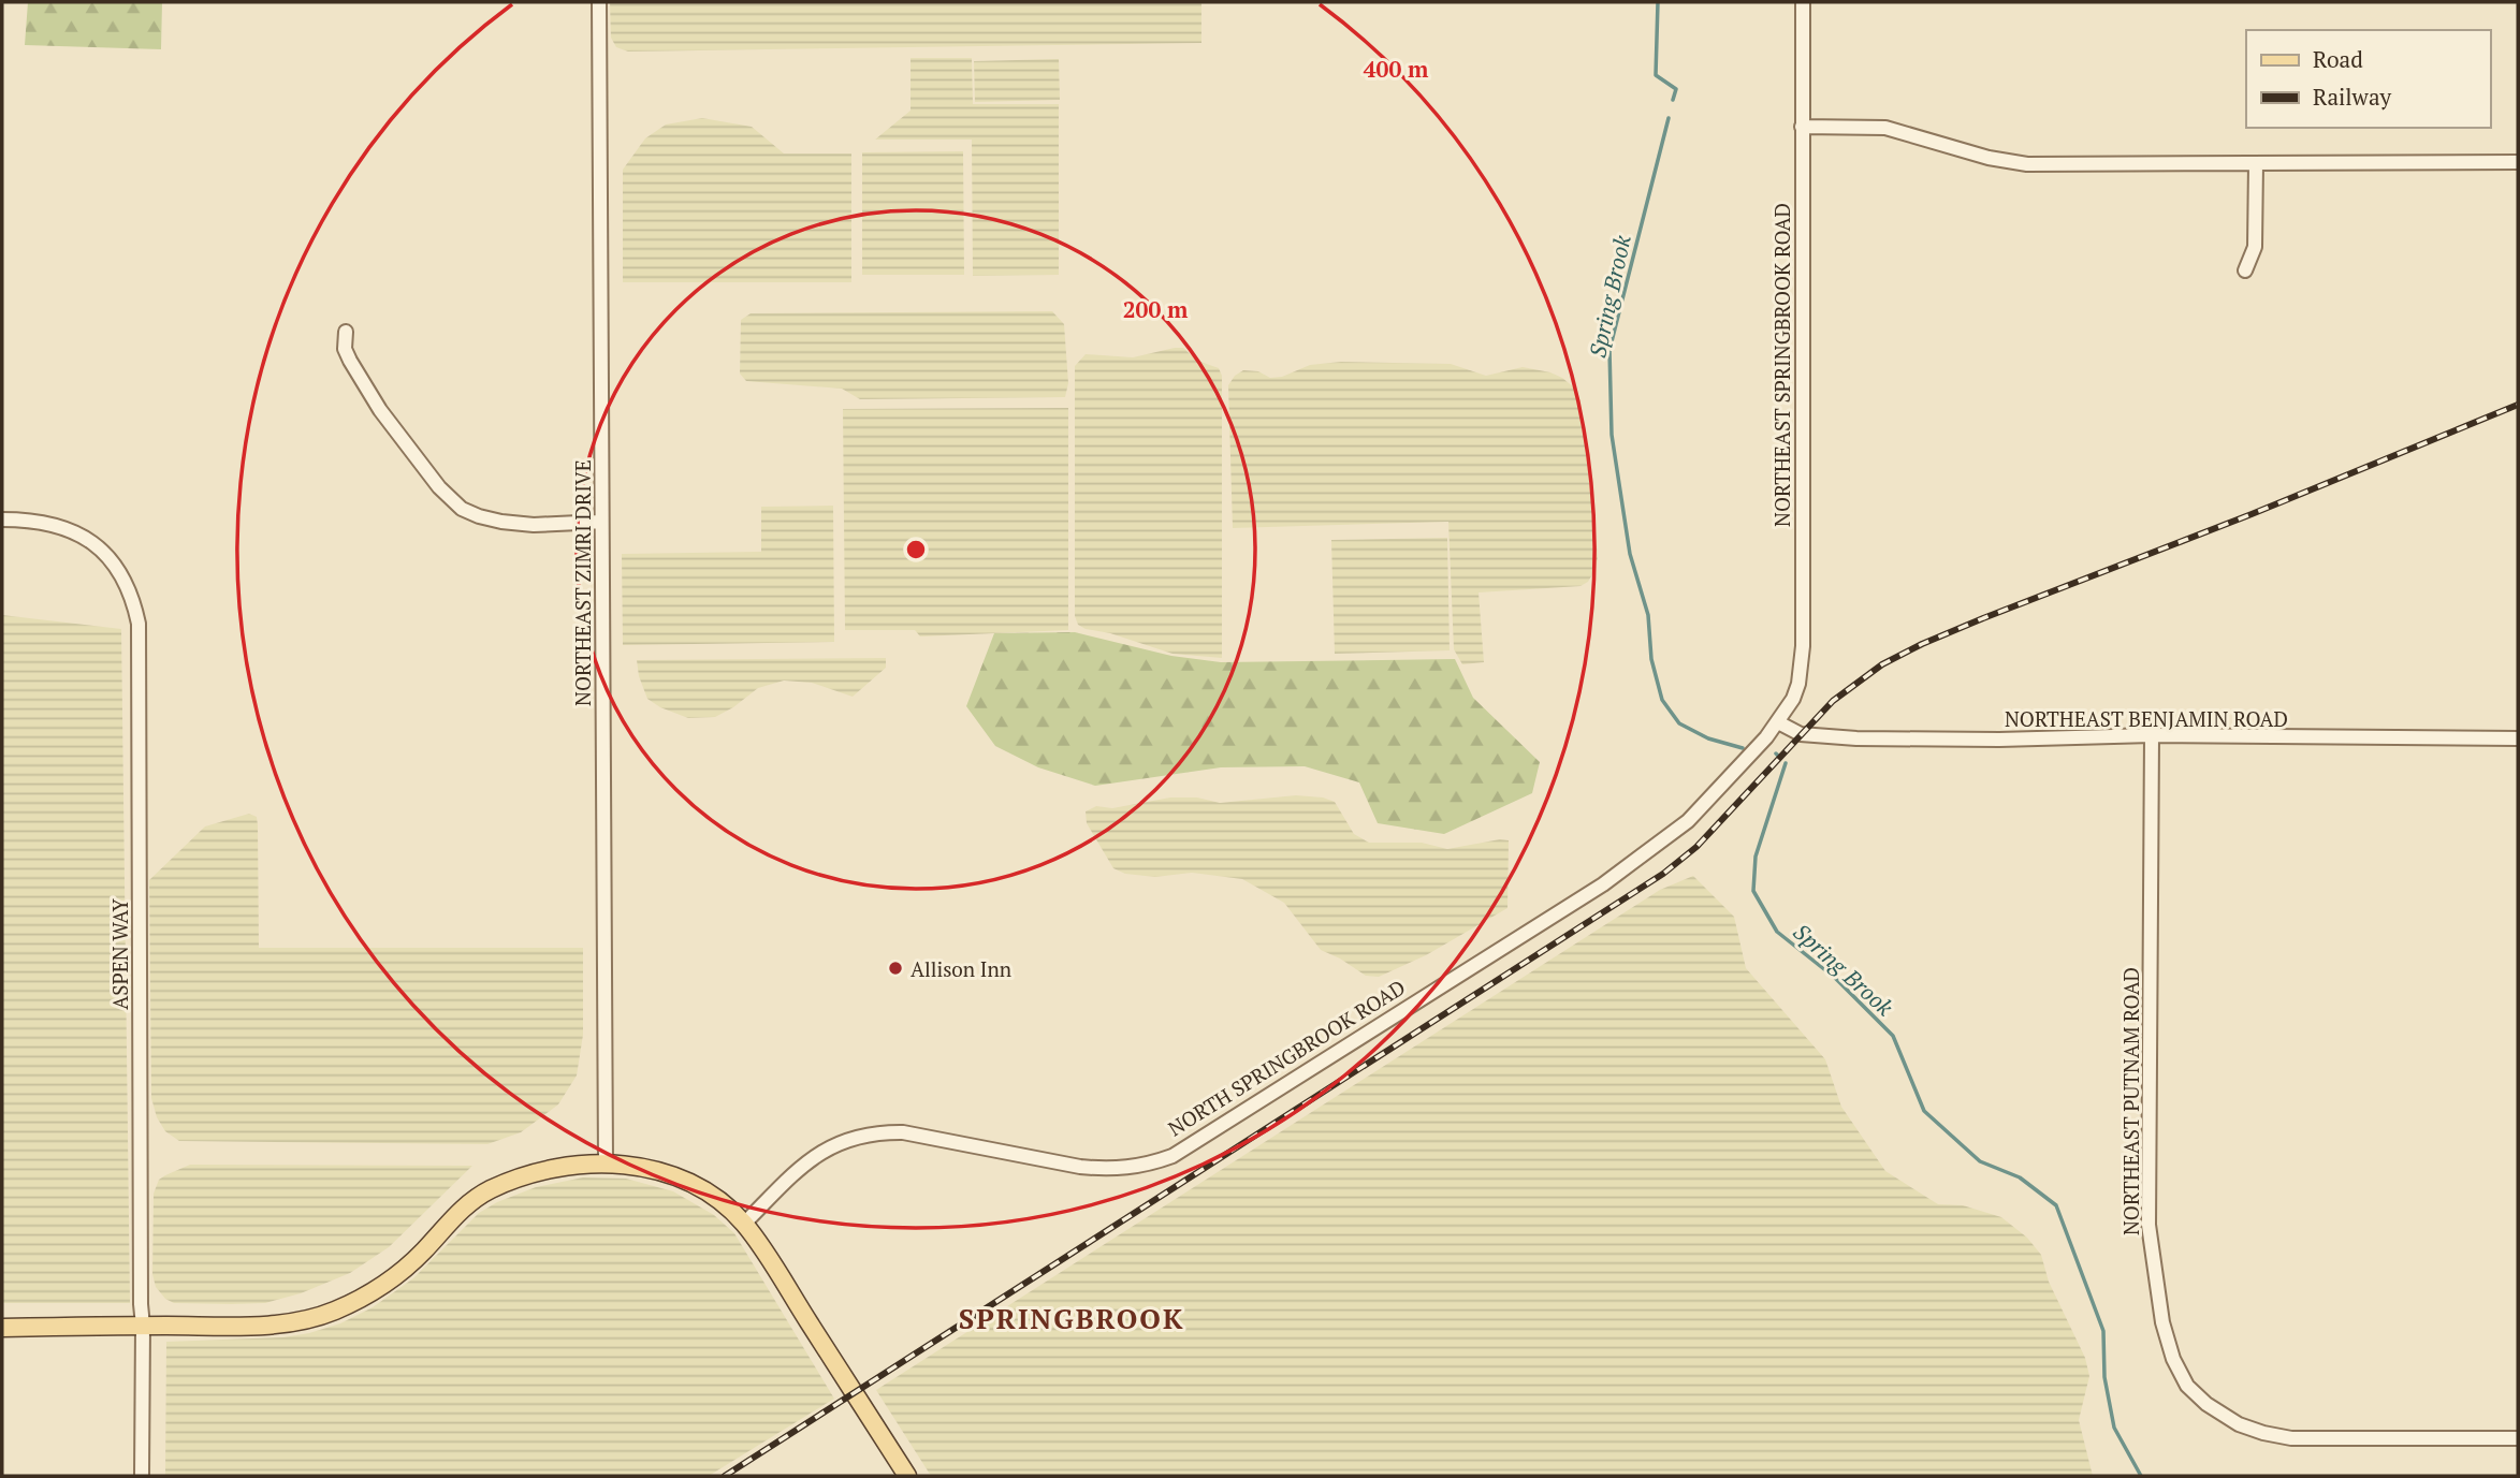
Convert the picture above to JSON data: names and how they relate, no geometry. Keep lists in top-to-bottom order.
{
  "streets": {
    "street": [
      "NORTHEAST SPRINGBROOK ROAD",
      "NORTHEAST ZIMRI DRIVE",
      "NORTHEAST BENJAMIN ROAD",
      "ASPEN WAY",
      "NORTH SPRINGBROOK ROAD",
      "NORTHEAST PUTNAM ROAD"
    ]
  },
  "crossings": [
    ["NORTHEAST SPRINGBROOK ROAD", "NORTHEAST BENJAMIN ROAD"],
    ["NORTHEAST SPRINGBROOK ROAD", "NORTH SPRINGBROOK ROAD"],
    ["NORTHEAST BENJAMIN ROAD", "NORTH SPRINGBROOK ROAD"],
    ["NORTHEAST BENJAMIN ROAD", "NORTHEAST PUTNAM ROAD"]
  ],
  "districts": ["SPRINGBROOK"],
  "water": ["Spring Brook"],
  "places": ["Allison Inn"],
  "legend": ["Road", "Railway"],
  "rings": ["400 m", "200 m"]
}
